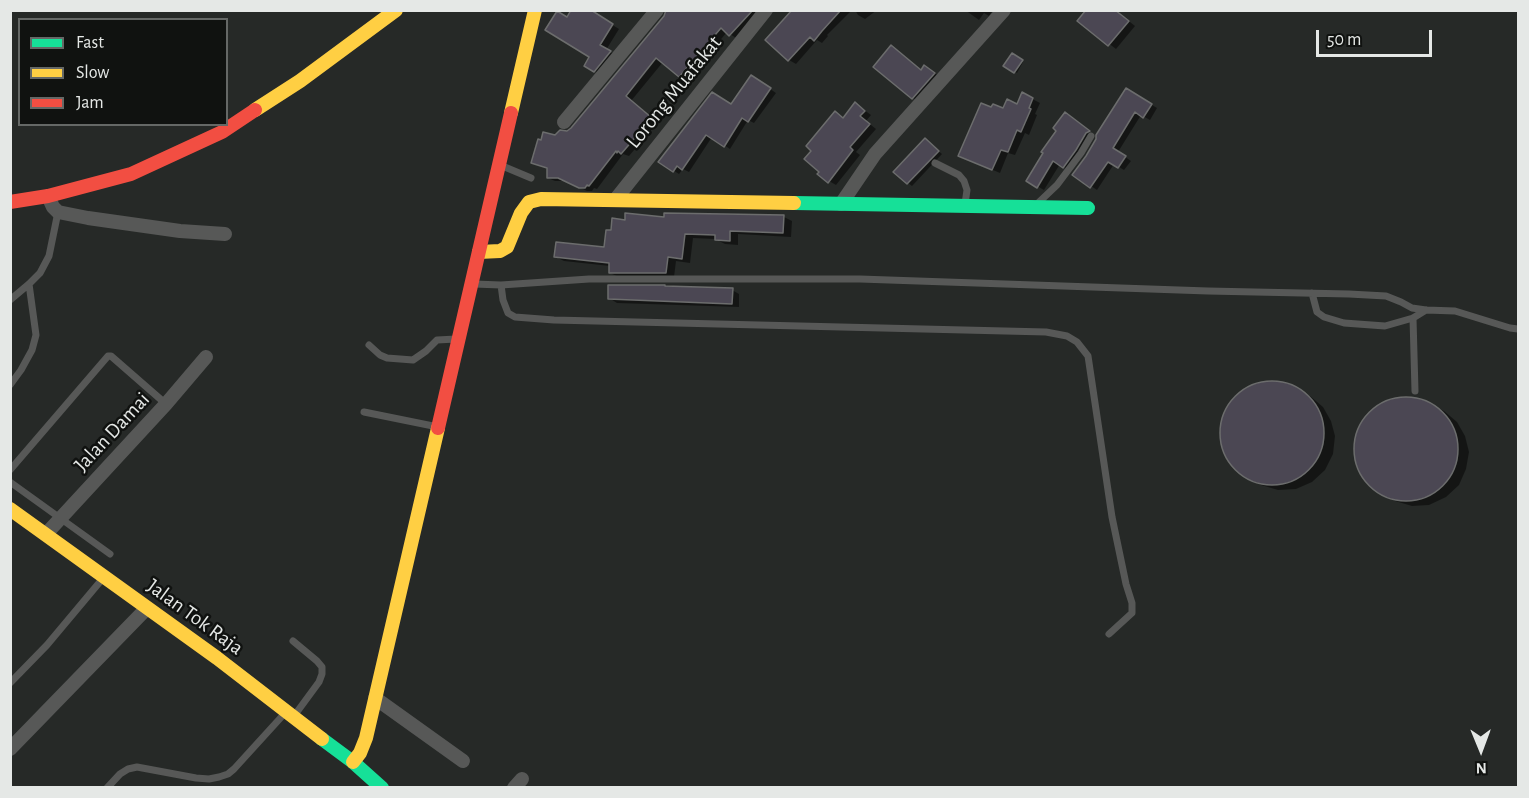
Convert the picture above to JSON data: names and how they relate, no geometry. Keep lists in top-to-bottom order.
{
  "streets": {
    "street": ["Lorong Muafakat", "Jalan Damai", "Jalan Tok Raja"]
  },
  "crossings": [
    ["Jalan Damai", "Jalan Tok Raja"]
  ],
  "legend": ["Fast", "Slow", "Jam"],
  "scale_bar": "50 m",
  "north": "bottom"
}
